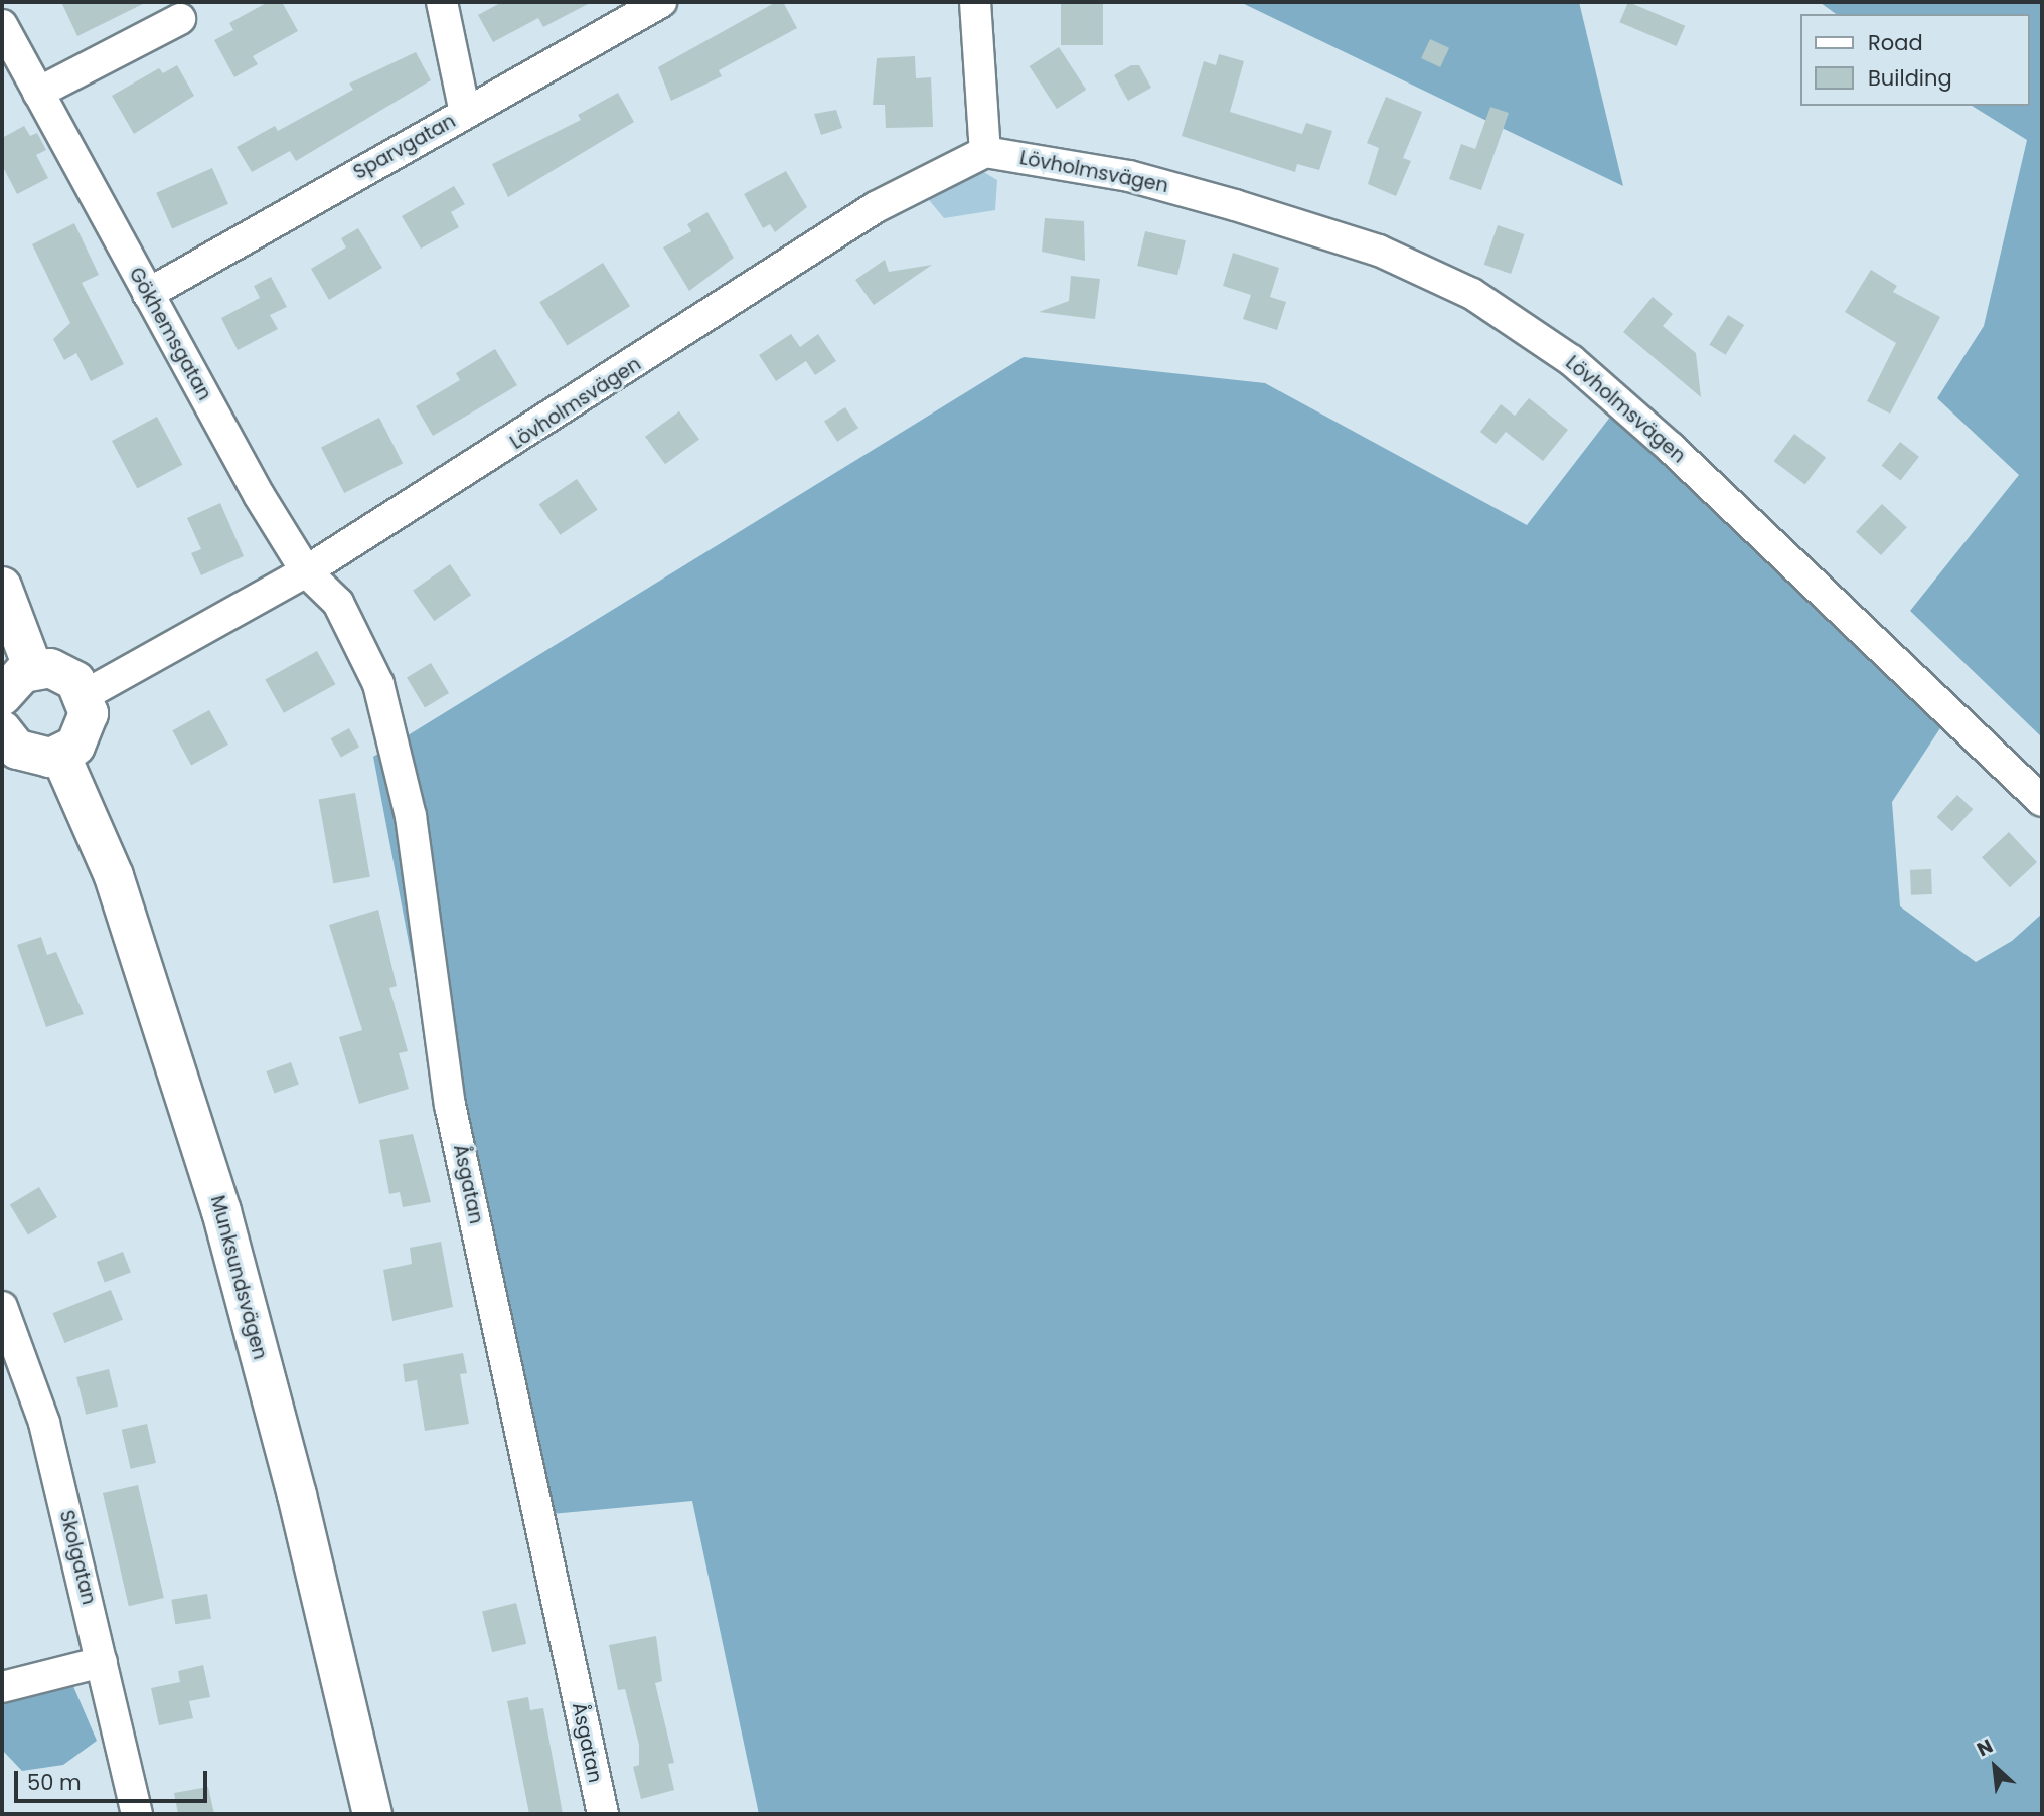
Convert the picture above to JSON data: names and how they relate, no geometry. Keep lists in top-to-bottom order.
{
  "streets": {
    "street": [
      "Sparvgatan",
      "Lövholmsvägen",
      "Gökhemsgatan",
      "Åsgatan",
      "Munksundsvägen",
      "Skolgatan"
    ]
  },
  "crossings": [
    ["Sparvgatan", "Gökhemsgatan"],
    ["Lövholmsvägen", "Gökhemsgatan"],
    ["Lövholmsvägen", "Åsgatan"],
    ["Gökhemsgatan", "Åsgatan"]
  ],
  "legend": ["Road", "Building"],
  "scale_bar": "50 m",
  "north": "top left"
}
